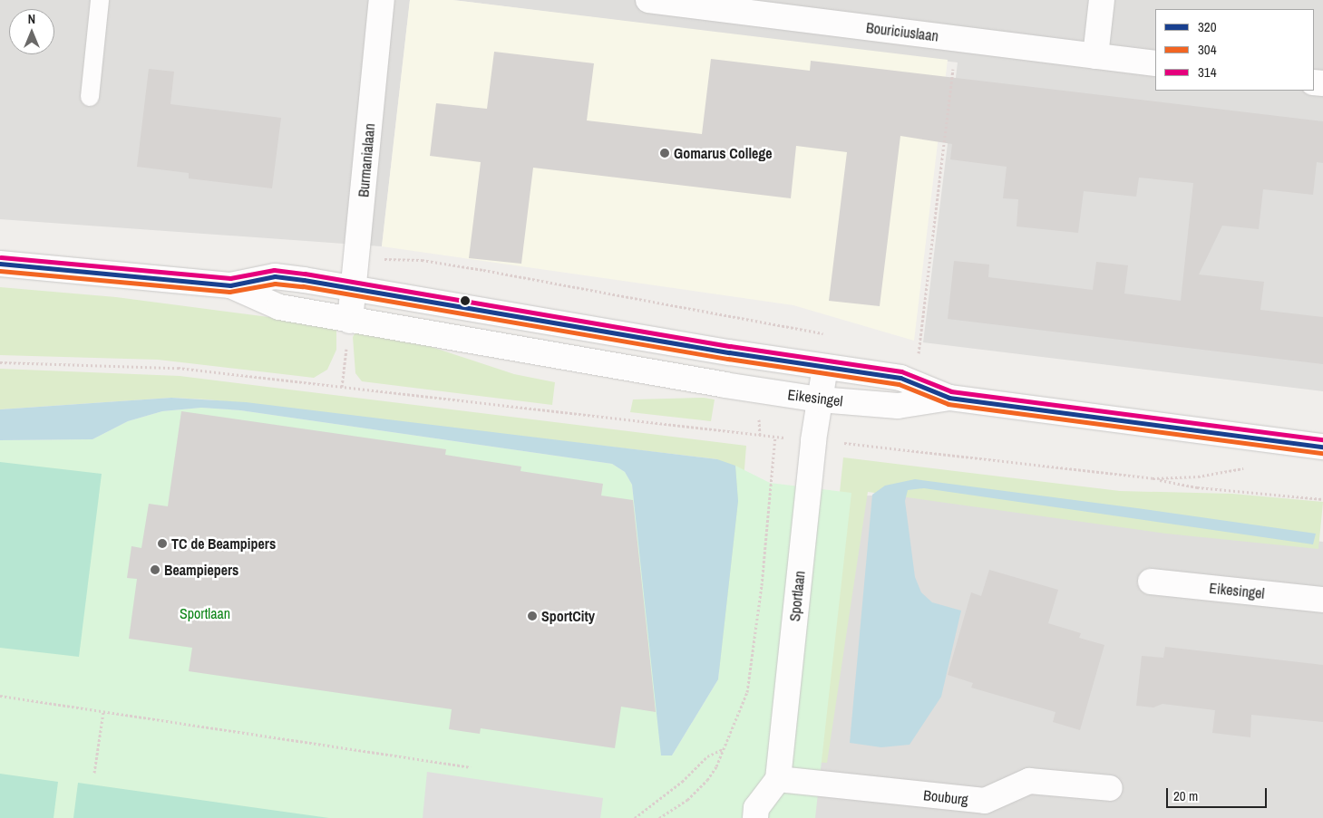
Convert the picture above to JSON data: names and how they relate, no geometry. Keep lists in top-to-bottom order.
{
  "streets": {
    "street": [
      "Bouriciuslaan",
      "Burmanialaan",
      "Eikesingel",
      "Sportlaan",
      "Bouburg"
    ]
  },
  "crossings": [
    ["Burmanialaan", "Eikesingel"],
    ["Eikesingel", "Sportlaan"],
    ["Sportlaan", "Bouburg"]
  ],
  "parks": ["Sportlaan"],
  "places": [
    "Gomarus College",
    "TC de Beampipers",
    "Beampiepers",
    "SportCity"
  ],
  "lines": ["transit line 314", "transit line 320", "transit line 304"],
  "legend": ["320", "304", "314"],
  "scale_bar": "20 m",
  "north": "top"
}
